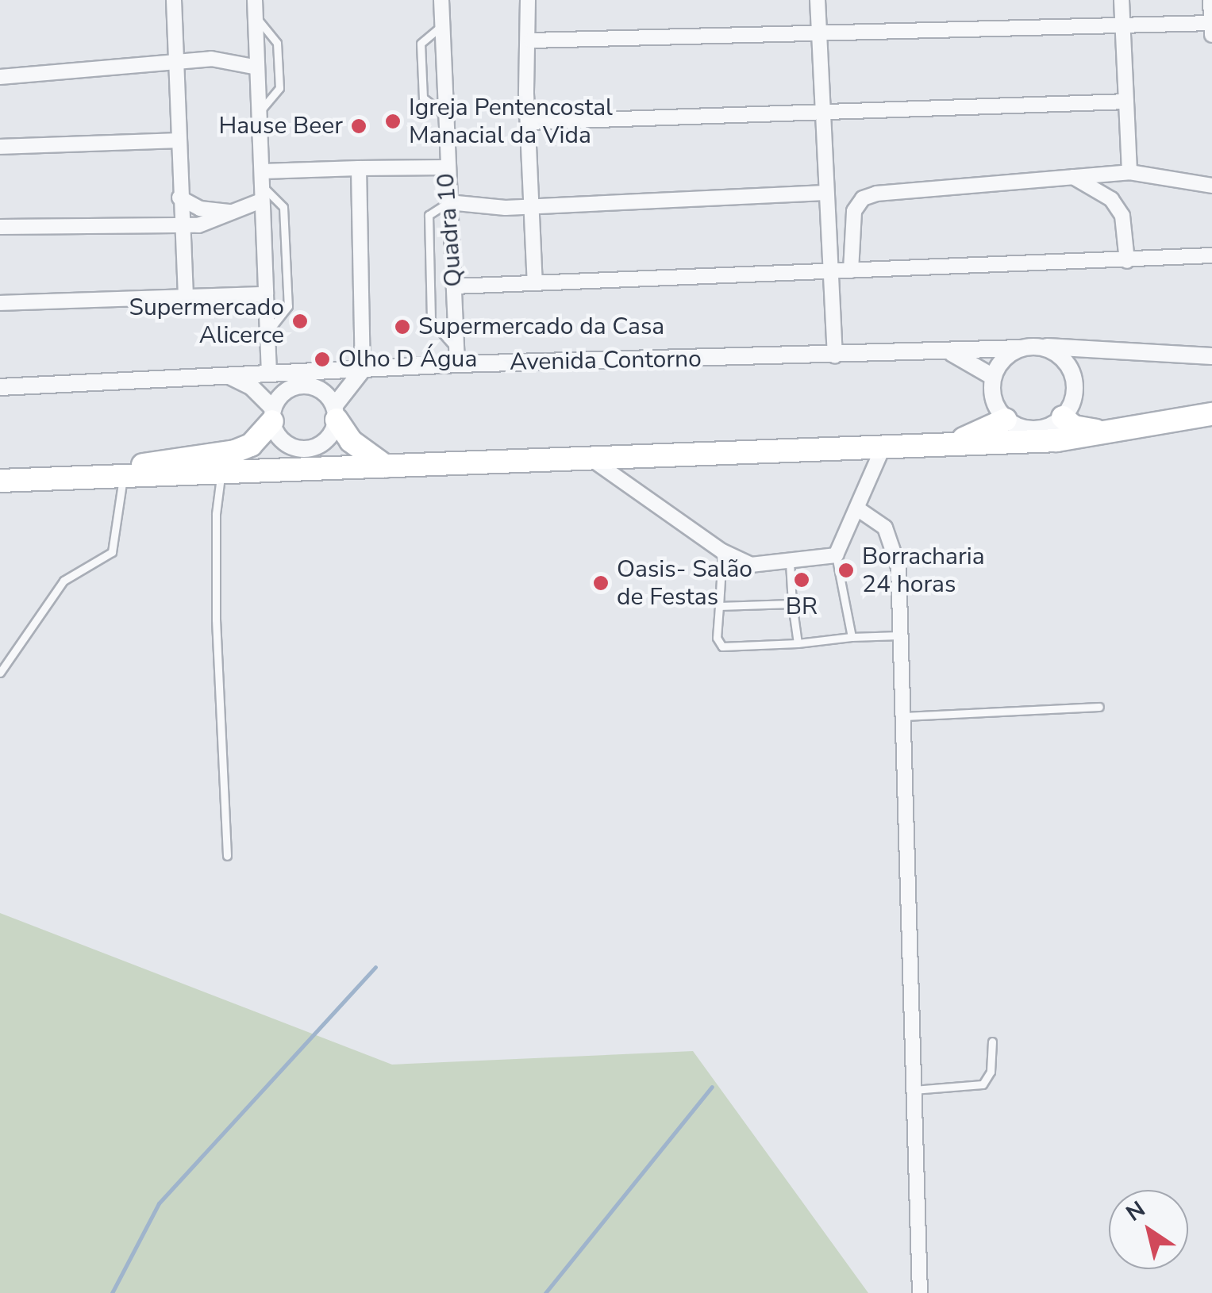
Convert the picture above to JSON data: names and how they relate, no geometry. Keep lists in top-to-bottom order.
{
  "streets": {
    "street": ["Quadra 10", "Avenida Contorno"]
  },
  "crossings": [
    ["Quadra 10", "Avenida Contorno"]
  ],
  "places": [
    "Igreja Pentencostal Manacial da Vida",
    "Hause Beer",
    "Supermercado Alicerce",
    "Supermercado da Casa",
    "Olho D Água",
    "Borracharia 24 horas",
    "BR",
    "Oasis- Salão de Festas"
  ],
  "north": "top left"
}
